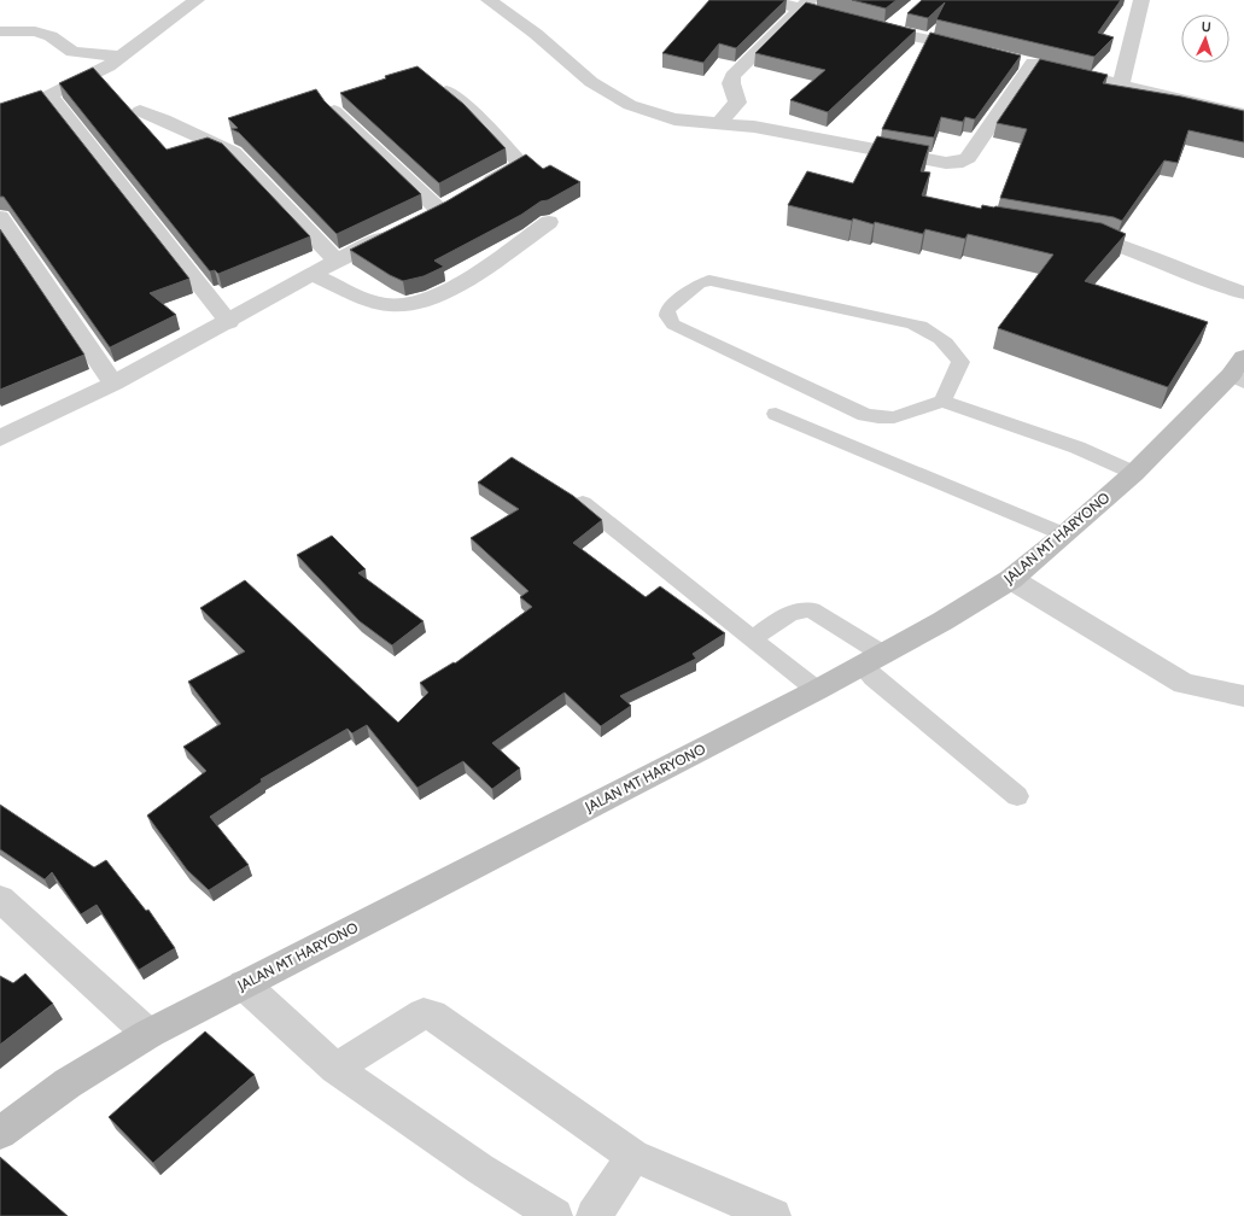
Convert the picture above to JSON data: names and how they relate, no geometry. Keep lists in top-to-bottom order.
{
  "streets": {
    "main road": ["JALAN MT HARYONO"]
  },
  "north": "top"
}
